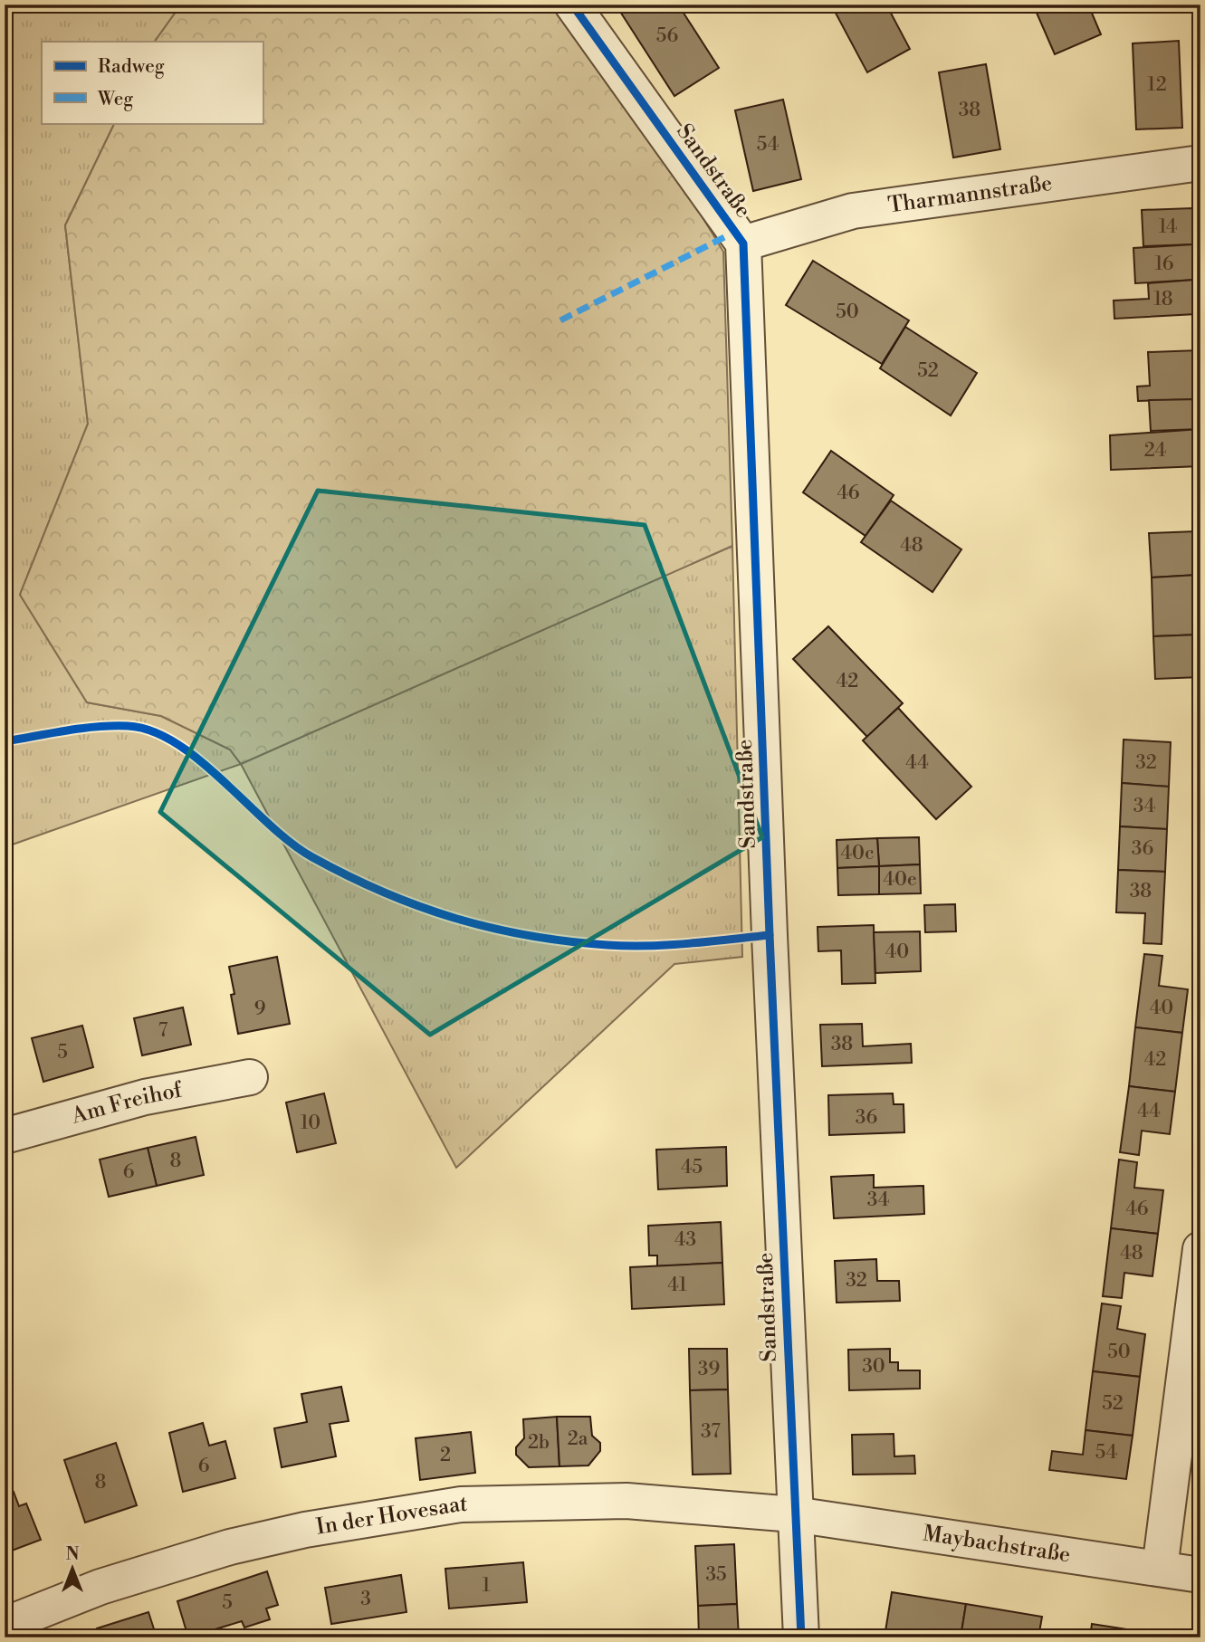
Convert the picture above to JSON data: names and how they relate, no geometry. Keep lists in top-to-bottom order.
{
  "streets": {
    "street": [
      "Sandstraße",
      "Tharmannstraße",
      "Am Freihof",
      "In der Hovesaat",
      "Maybachstraße"
    ]
  },
  "crossings": [
    ["Sandstraße", "Tharmannstraße"],
    ["Sandstraße", "In der Hovesaat"],
    ["Sandstraße", "Maybachstraße"],
    ["In der Hovesaat", "Maybachstraße"]
  ],
  "house_numbers": [
    "56",
    "12",
    "38",
    "54",
    "14",
    "16",
    "18",
    "50",
    "52",
    "24",
    "46",
    "48",
    "42",
    "44",
    "32",
    "34",
    "36",
    "40c",
    "40e",
    "38",
    "40",
    "40",
    "9",
    "7",
    "38",
    "5",
    "42",
    "44",
    "36",
    "10",
    "8",
    "45",
    "6",
    "34",
    "46",
    "43",
    "48",
    "32",
    "41",
    "50",
    "30",
    "39",
    "52",
    "37",
    "2a",
    "2b",
    "54",
    "2",
    "6",
    "8",
    "35",
    "1",
    "3",
    "5"
  ],
  "legend": ["Radweg", "Weg"],
  "north": "top"
}
